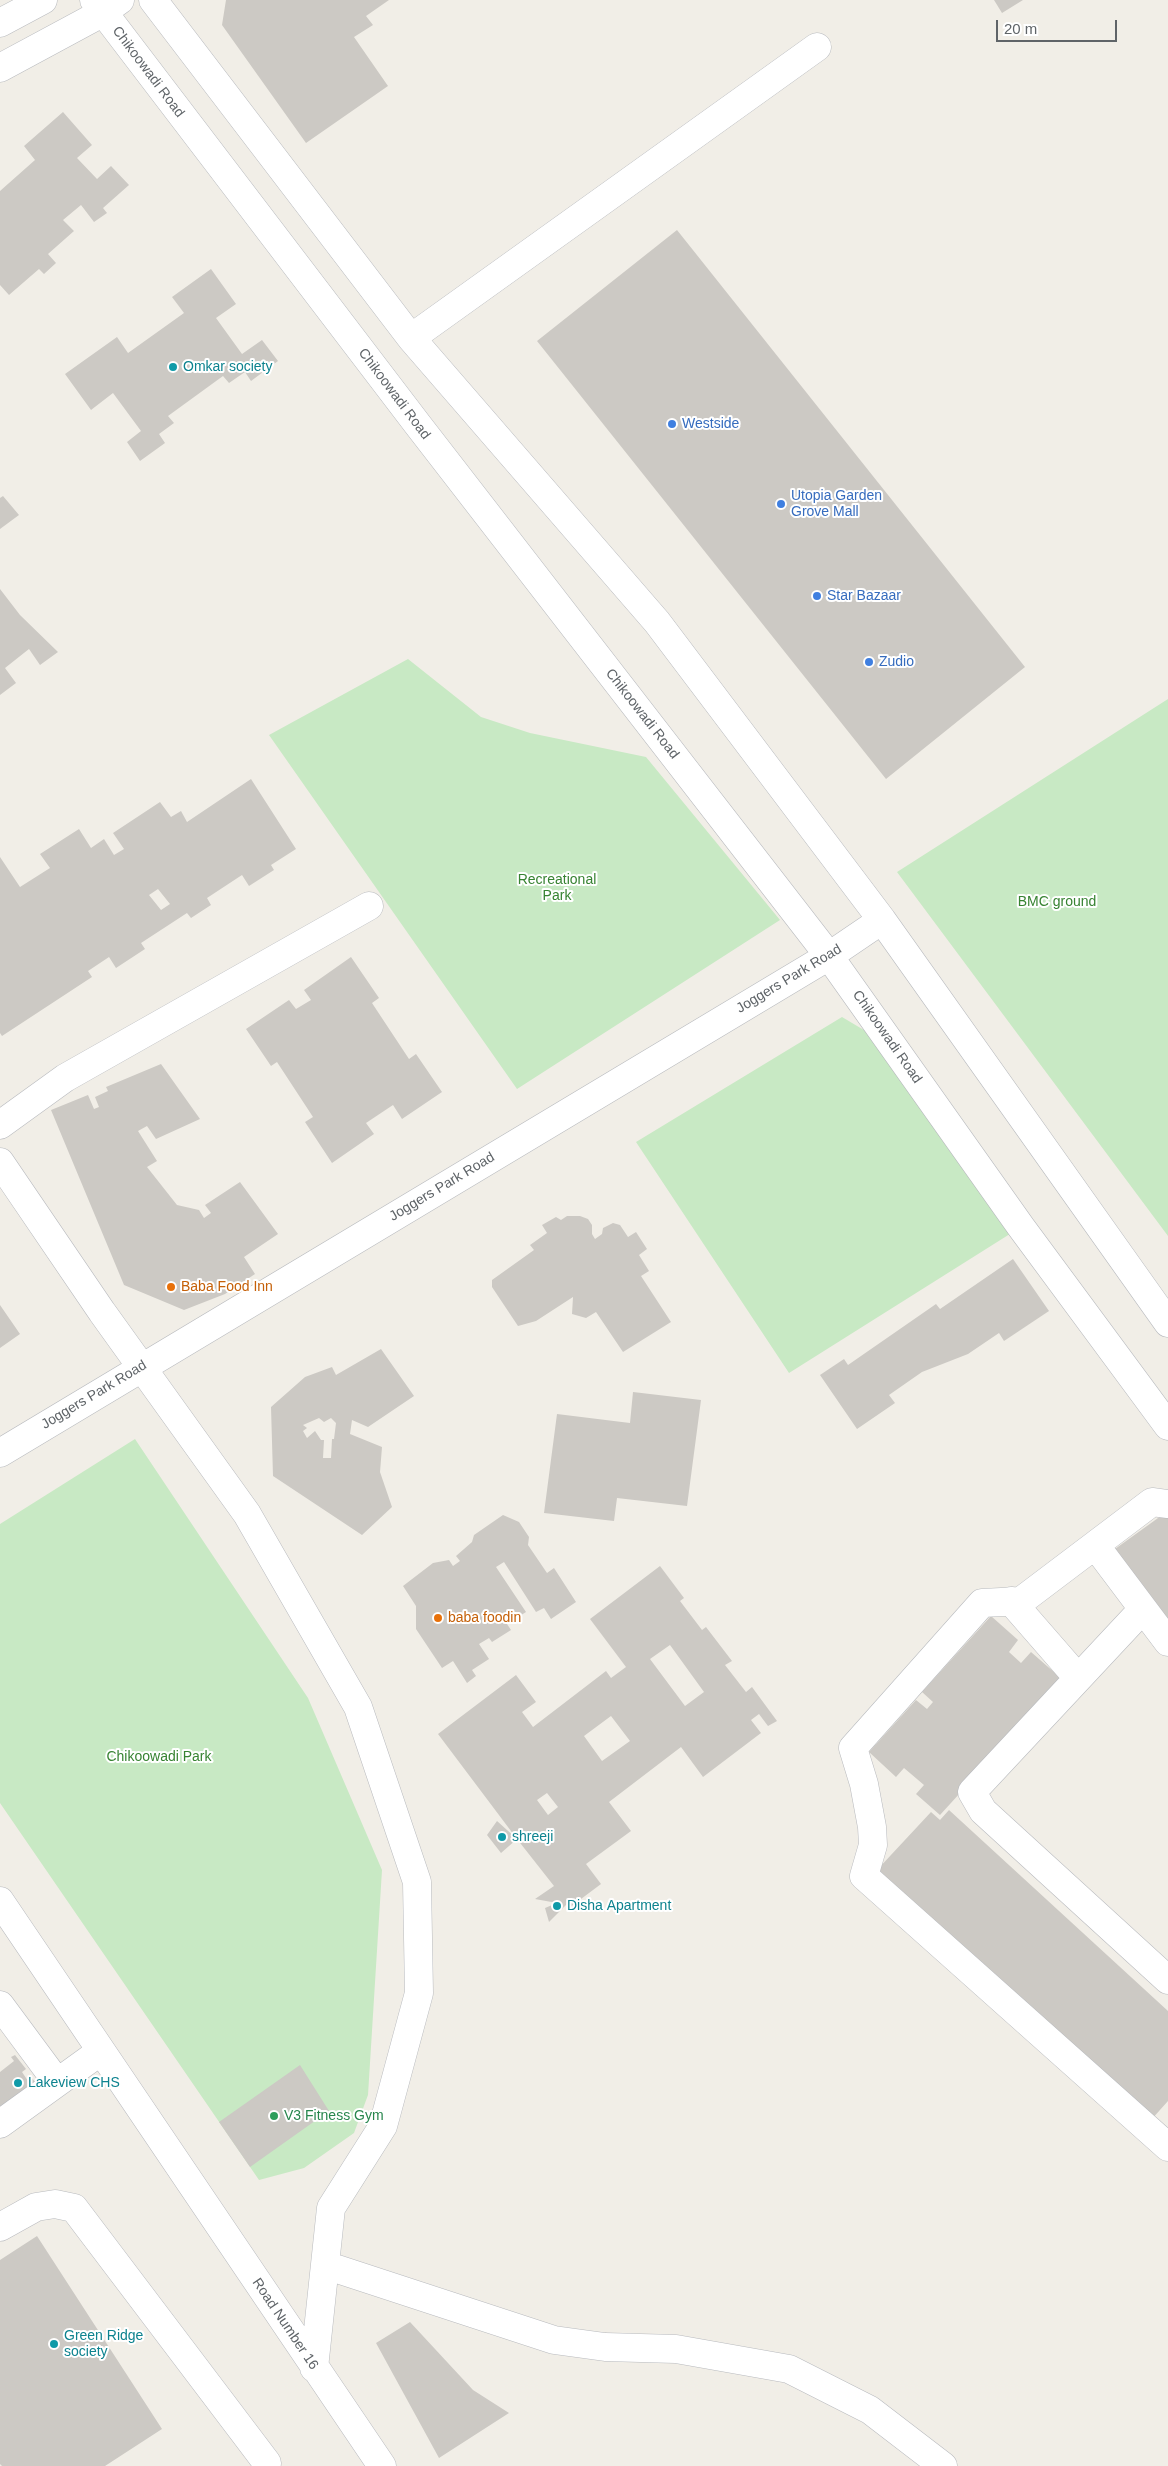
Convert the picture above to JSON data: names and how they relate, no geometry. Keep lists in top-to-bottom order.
{
  "streets": {
    "street": ["Chikoowadi Road", "Joggers Park Road", "Road Number 16"]
  },
  "crossings": [
    ["Chikoowadi Road", "Joggers Park Road"]
  ],
  "parks": ["Recreational Park", "BMC ground", "Chikoowadi Park"],
  "places": [
    "Omkar society",
    "Westside",
    "Utopia Garden Grove Mall",
    "Star Bazaar",
    "Zudio",
    "Baba Food Inn",
    "baba foodin",
    "shreeji",
    "Disha Apartment",
    "Lakeview CHS",
    "V3 Fitness Gym",
    "Green Ridge society"
  ],
  "scale_bar": "20 m"
}
